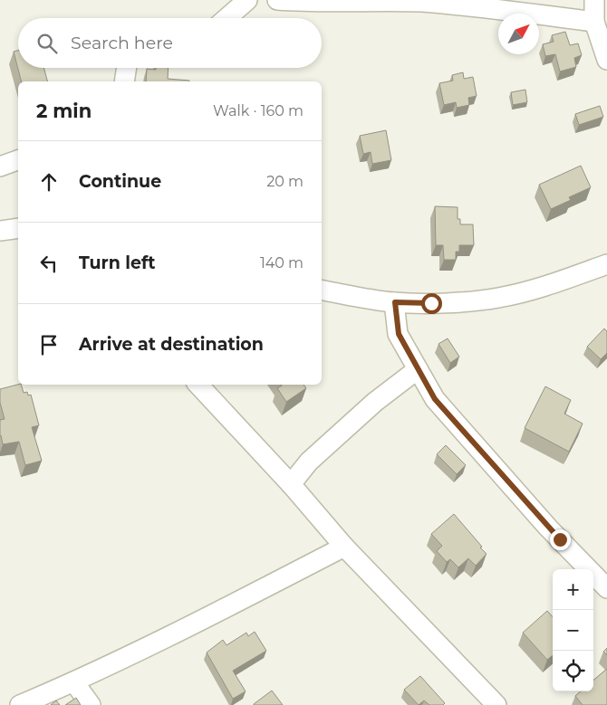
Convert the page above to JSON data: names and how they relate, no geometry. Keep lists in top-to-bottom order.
{
  "north": "top right",
  "page": {
    "search": "Search here",
    "heading": ["2 min", "Walk · 160 m"],
    "list": [
      ["Continue", "20 m"],
      ["Turn left", "140 m"],
      "Arrive at destination"
    ],
    "map_buttons": ["+", "−"]
  }
}
